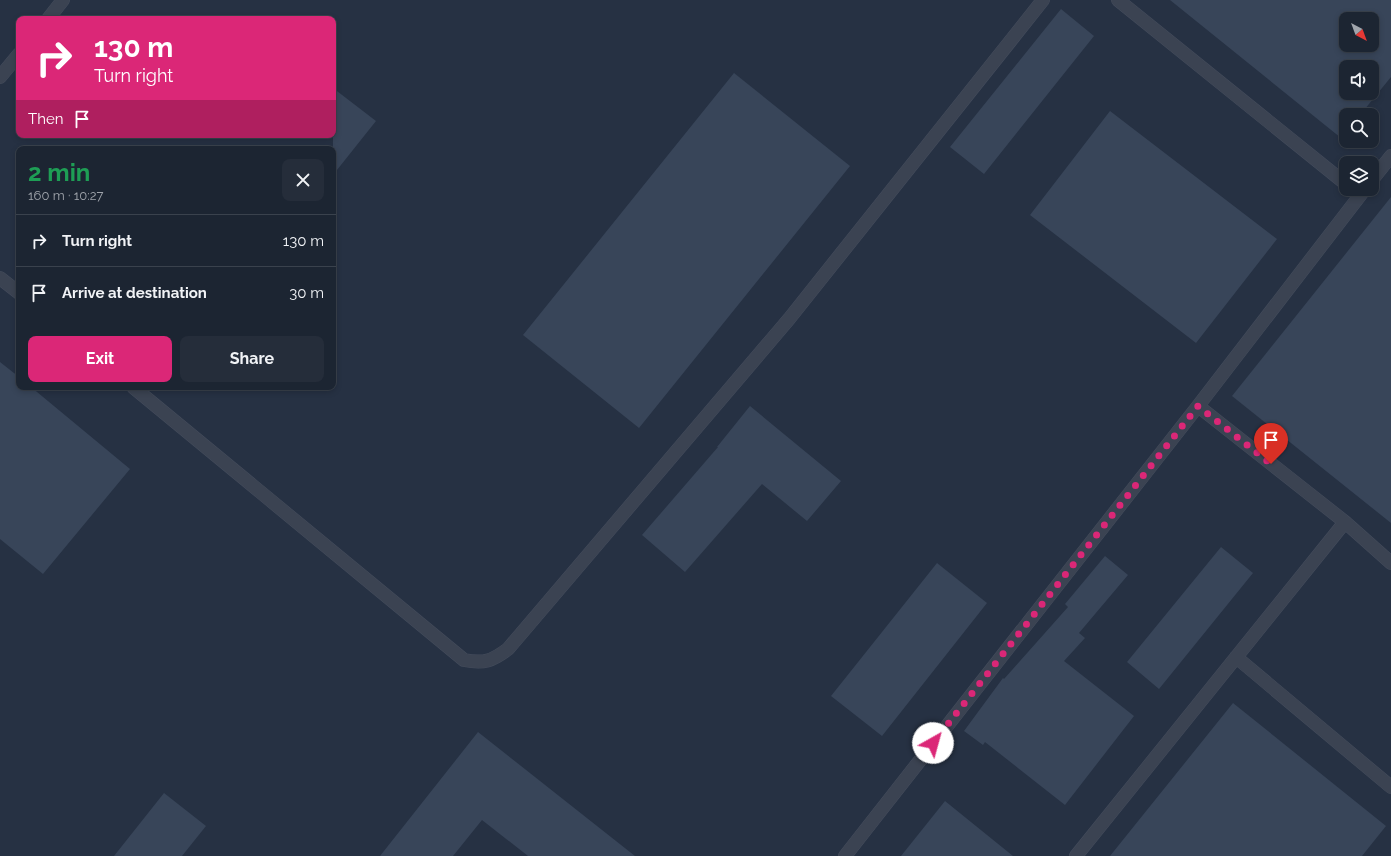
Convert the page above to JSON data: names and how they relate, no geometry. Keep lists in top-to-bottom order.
{
  "north": "bottom right",
  "page": {
    "turn": ["130 m", "Turn right"],
    "then": "Then",
    "heading": ["2 min", "160 m · 10:27"],
    "list": [
      {
        "name": "Turn right",
        "value": "130 m"
      },
      {
        "name": "Arrive at destination",
        "value": "30 m"
      }
    ],
    "buttons": ["Exit", "Share"]
  }
}
